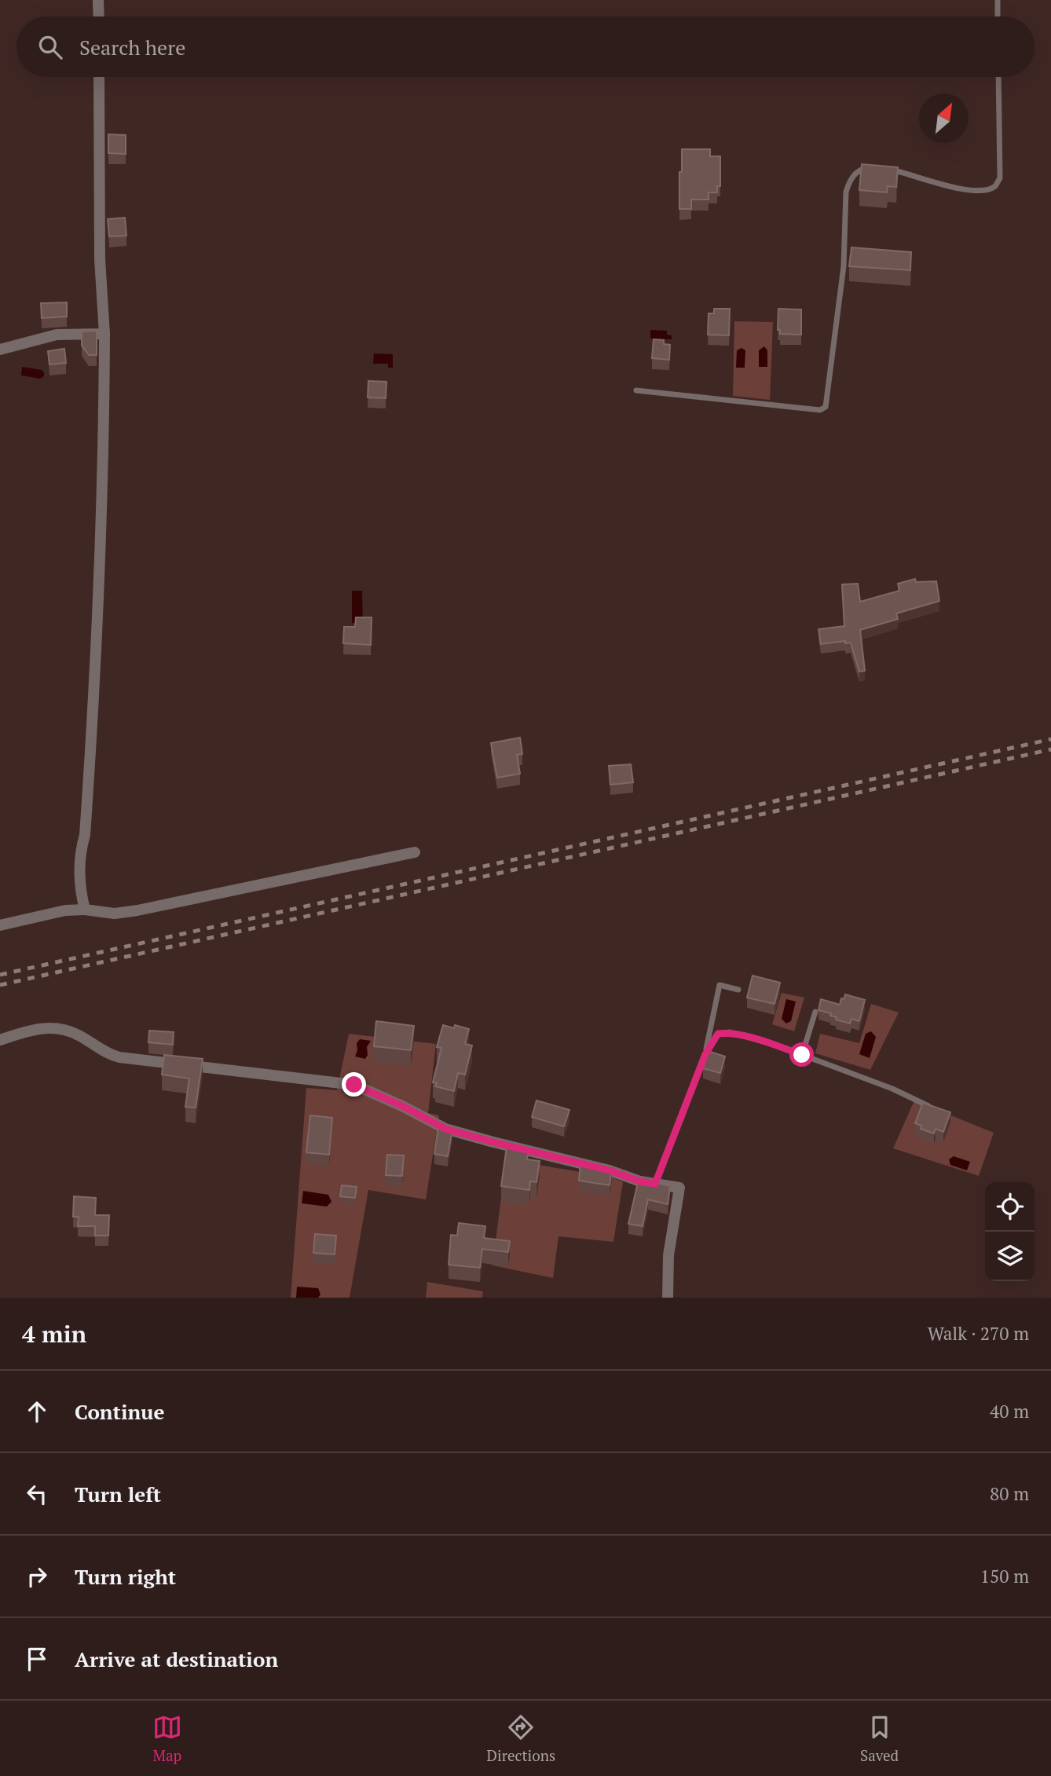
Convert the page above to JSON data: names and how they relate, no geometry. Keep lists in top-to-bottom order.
{
  "north": "top right",
  "page": {
    "search": "Search here",
    "heading": ["4 min", "Walk · 270 m"],
    "list": [
      ["Continue", "40 m"],
      ["Turn left", "80 m"],
      ["Turn right", "150 m"],
      "Arrive at destination"
    ],
    "nav": ["Map", "Directions", "Saved"]
  }
}
